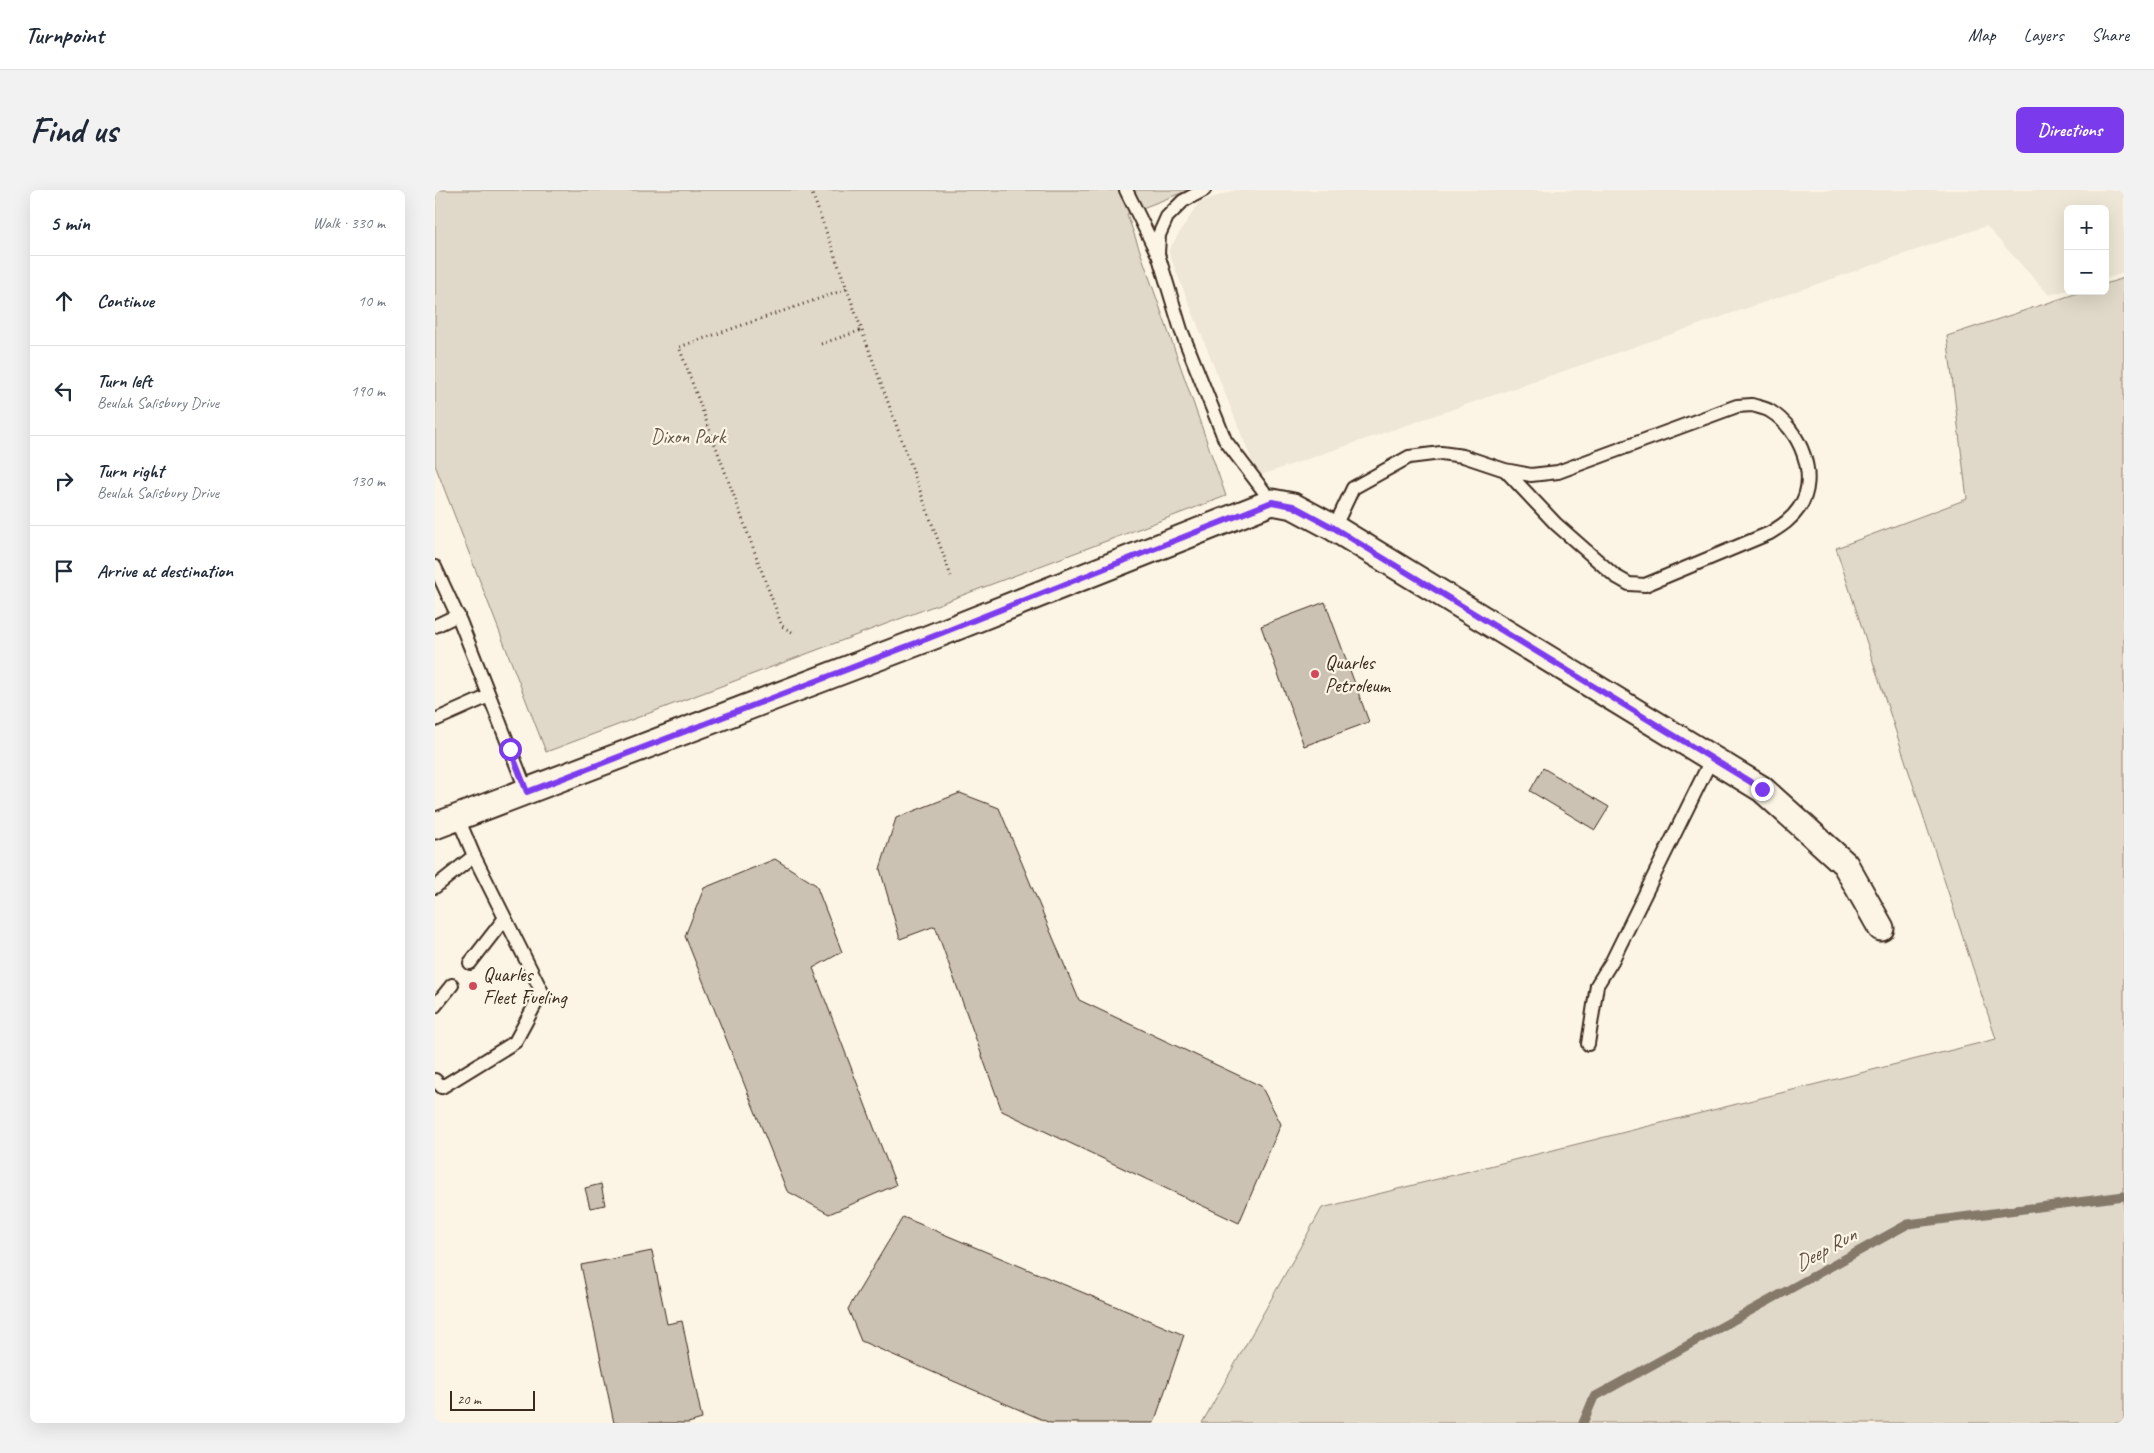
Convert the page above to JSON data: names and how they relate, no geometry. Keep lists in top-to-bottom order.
{
  "water": ["Deep Run"],
  "parks": ["Dixon Park"],
  "places": ["Quarles Petroleum", "Quarles Fleet Fueling"],
  "scale_bar": "20 m",
  "page": {
    "header": "Turnpoint",
    "nav": ["Map", "Layers", "Share"],
    "buttons": "Directions",
    "title": "Find us",
    "heading": ["5 min", "Walk · 330 m"],
    "map_buttons": ["+", "−"],
    "list": [
      ["Continue", "10 m"],
      ["Turn left", "Beulah Salisbury Drive", "190 m"],
      ["Turn right", "Beulah Salisbury Drive", "130 m"],
      "Arrive at destination"
    ],
    "scale": "20 m"
  }
}
